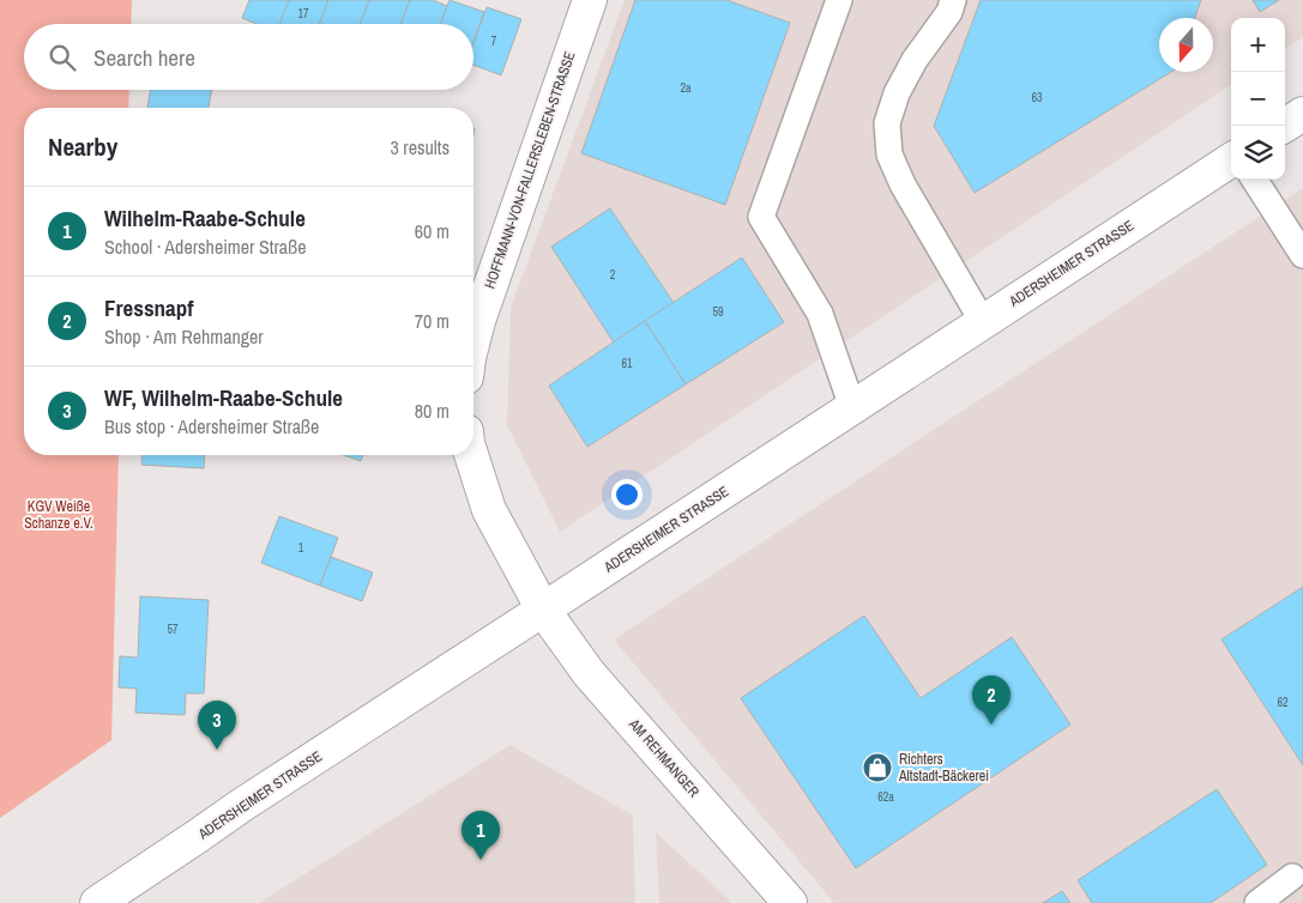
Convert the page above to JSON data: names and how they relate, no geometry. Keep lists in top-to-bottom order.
{
  "streets": {
    "main road": ["HOFFMANN-VON-FALLERSLEBEN-STRASSE", "ADERSHEIMER STRASSE", "AM REHMANGER"]
  },
  "crossings": [
    ["ADERSHEIMER STRASSE", "AM REHMANGER"]
  ],
  "parks": ["KGV Weiße Schanze e.V."],
  "places": {
    "shop": ["Richters Altstadt-Bäckerei"]
  },
  "house_numbers": [
    "17",
    "7",
    "2a",
    "63",
    "2",
    "59",
    "61",
    "1",
    "57",
    "62",
    "62a"
  ],
  "north": "bottom",
  "page": {
    "map_buttons": ["+", "−"],
    "search": "Search here",
    "heading": ["Nearby", "3 results"],
    "list": [
      {
        "mark": "1",
        "name": "Wilhelm-Raabe-Schule",
        "note": "School · Adersheimer Straße",
        "value": "60 m"
      },
      {
        "mark": "2",
        "name": "Fressnapf",
        "note": "Shop · Am Rehmanger",
        "value": "70 m"
      },
      {
        "mark": "3",
        "name": "WF, Wilhelm-Raabe-Schule",
        "note": "Bus stop · Adersheimer Straße",
        "value": "80 m"
      }
    ],
    "pins": ["2", "3", "1"]
  }
}
